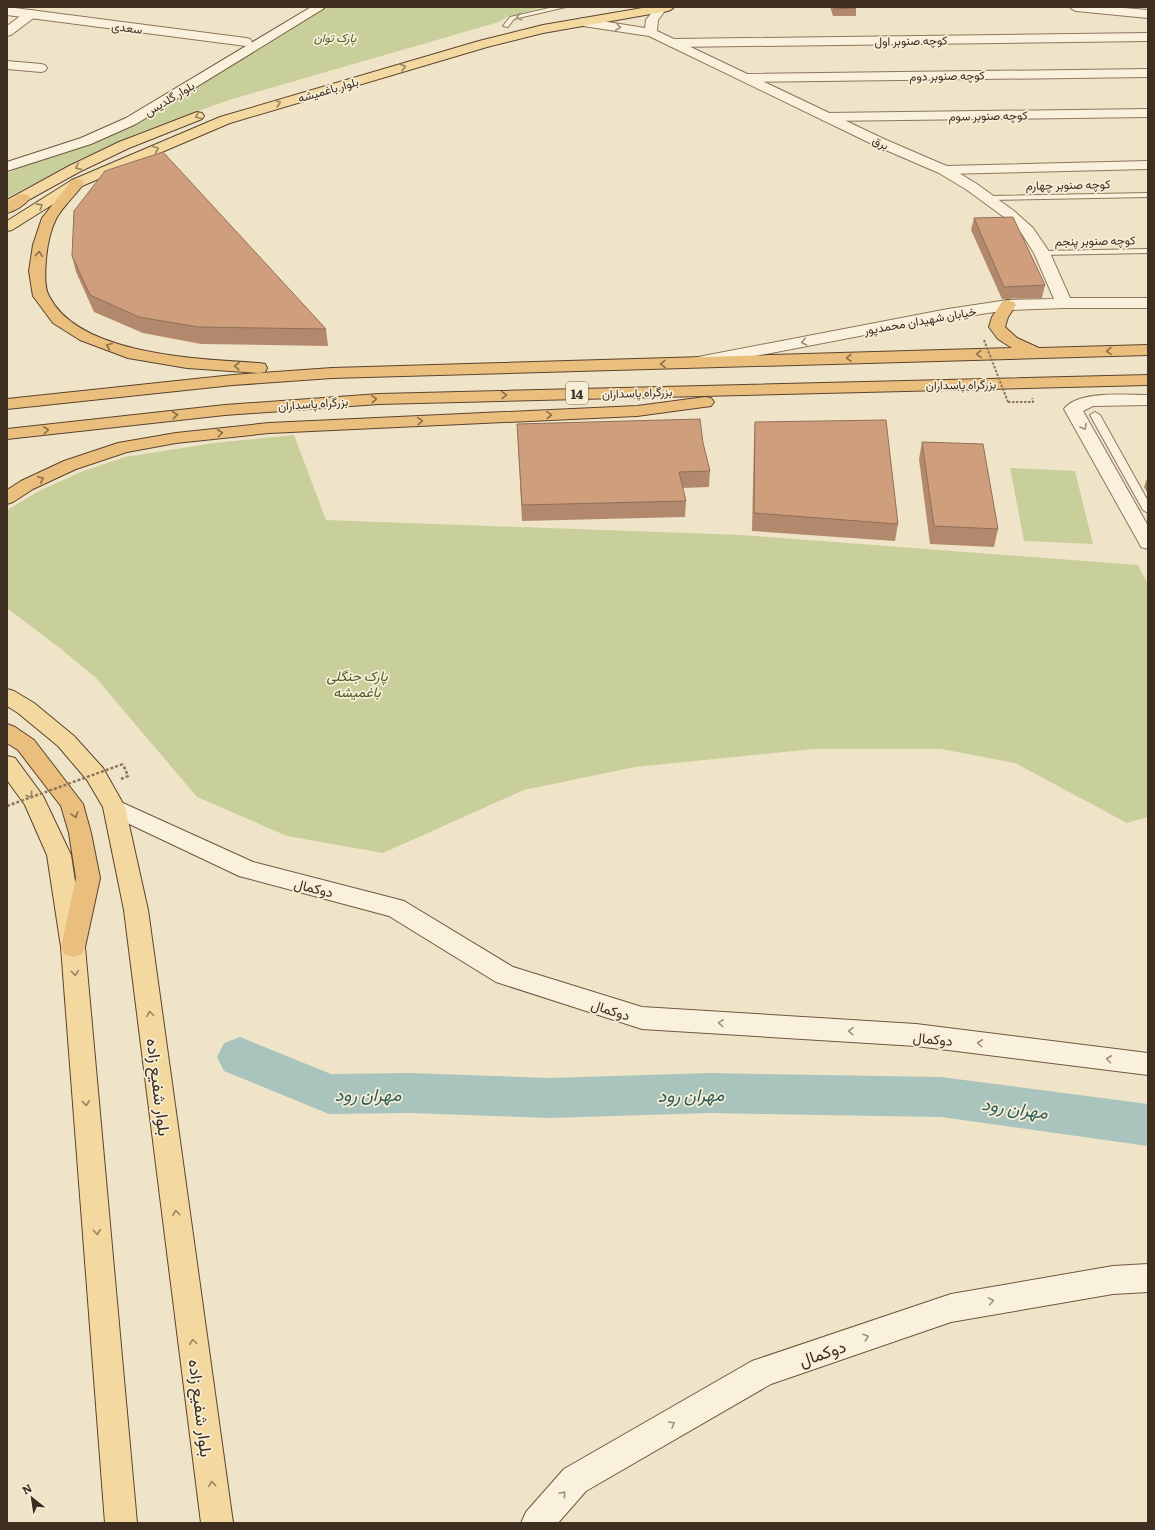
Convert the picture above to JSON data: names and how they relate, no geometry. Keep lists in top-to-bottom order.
{
  "streets": {
    "highway": ["بزرگراه پاسداران", "14"],
    "main road": ["بلوار باغمیشه", "بلوار شفیع زاده"],
    "street": [
      "سعدی",
      "کوچه صنوبر اول",
      "کوچه صنوبر دوم",
      "بلوار گلدیس",
      "کوچه صنوبر سوم",
      "برق",
      "خیابان شهیدان محمدپور",
      "دوکمال"
    ],
    "lane": ["کوچه صنوبر چهارم", "کوچه صنوبر پنجم"]
  },
  "crossings": [
    ["سعدی", "بلوار گلدیس"],
    ["کوچه صنوبر اول", "برق"],
    ["کوچه صنوبر دوم", "برق"],
    ["بلوار باغمیشه", "برق"],
    ["کوچه صنوبر سوم", "برق"],
    ["برق", "کوچه صنوبر چهارم"],
    ["برق", "کوچه صنوبر پنجم"],
    ["برق", "خیابان شهیدان محمدپور"],
    ["خیابان شهیدان محمدپور", "بزرگراه پاسداران"],
    ["دوکمال", "بلوار شفیع زاده"]
  ],
  "one_way": ["خیابان شهیدان محمدپور"],
  "water": ["مهران رود"],
  "parks": ["پارک توان", "پارک جنگلی باغمیشه"],
  "north": "top left"
}
